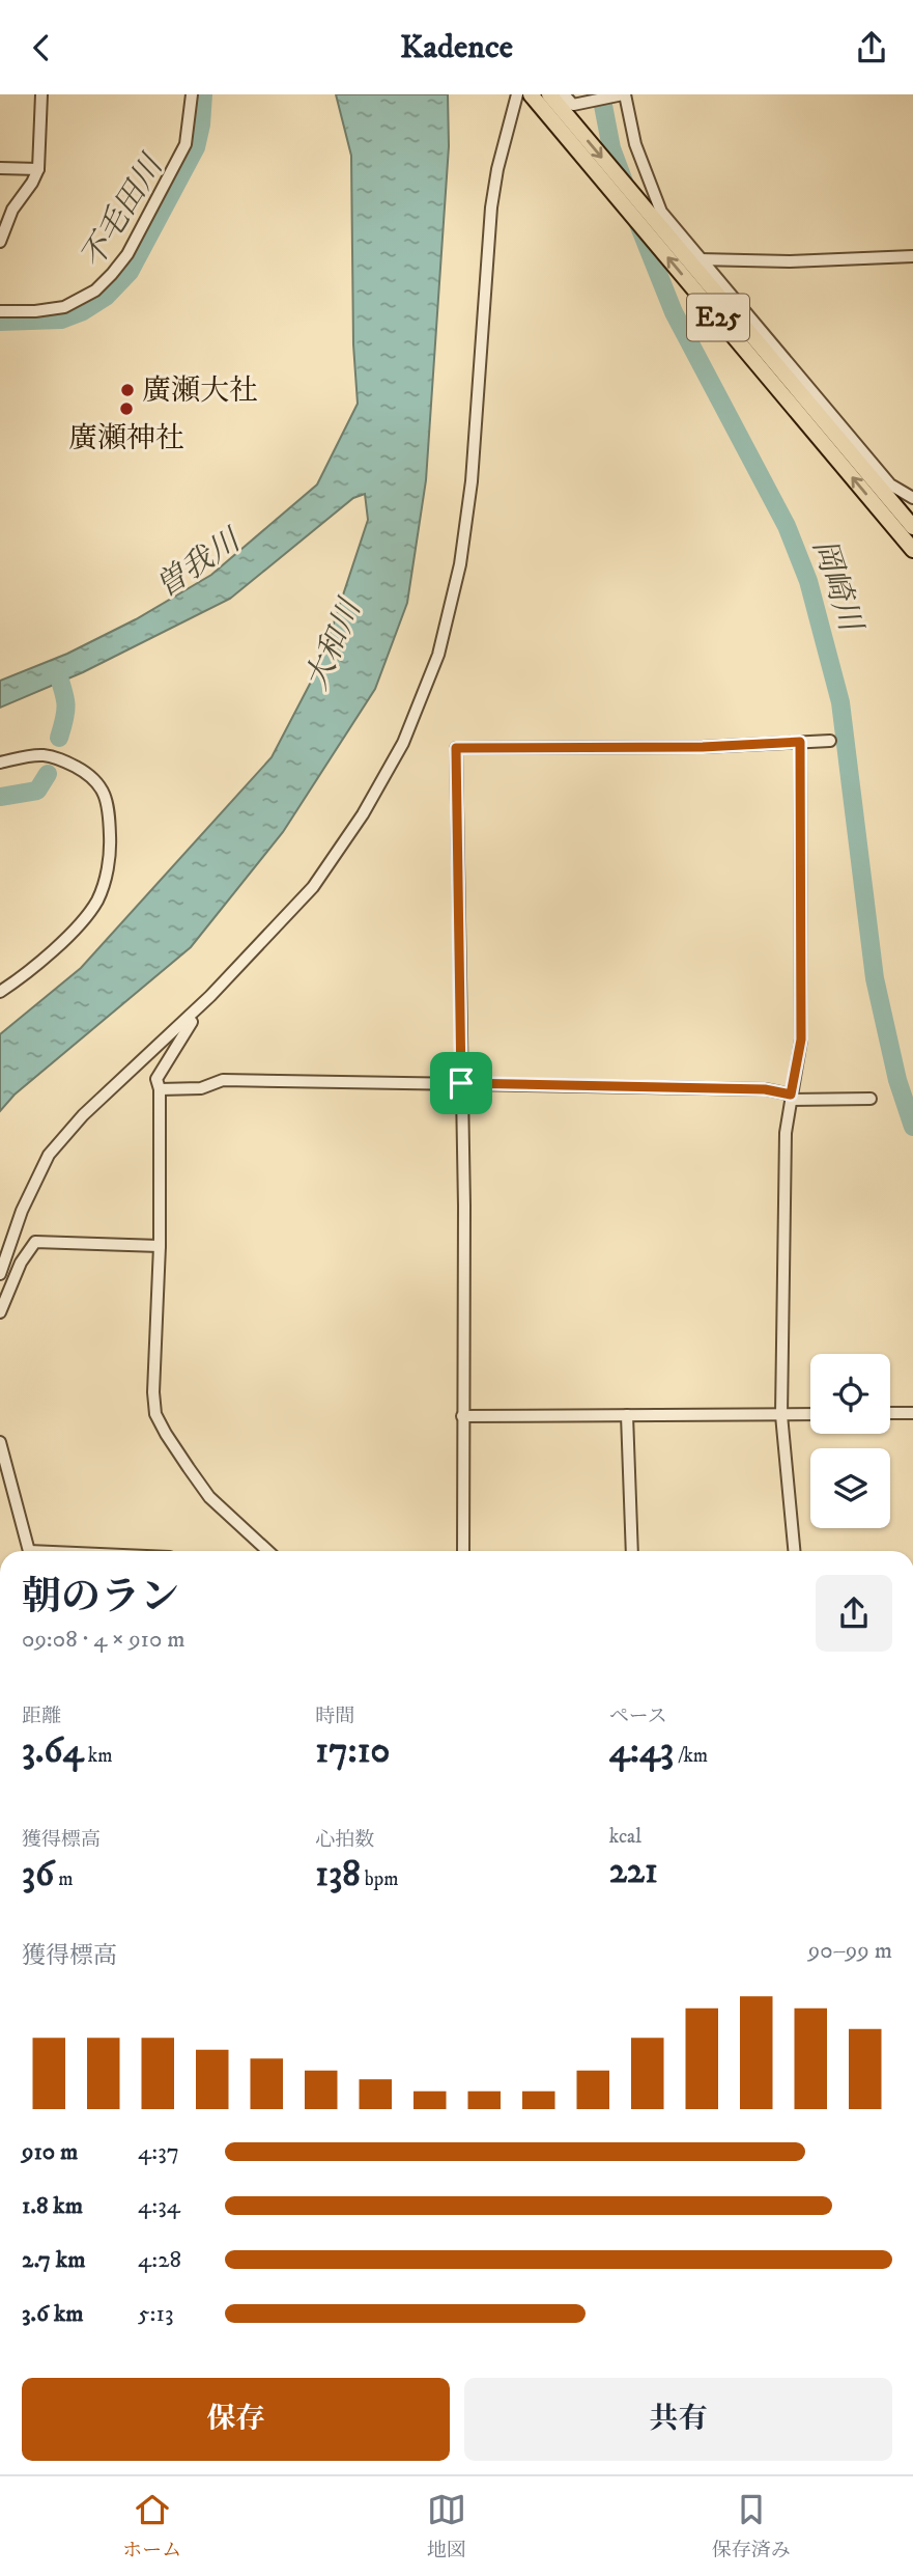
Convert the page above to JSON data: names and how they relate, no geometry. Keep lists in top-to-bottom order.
{
  "streets": {
    "highway": ["E25"]
  },
  "water": [
    "不毛田川",
    "曽我川",
    "岡崎川",
    "大和川"
  ],
  "places": ["廣瀬大社", "廣瀬神社"],
  "page": {
    "header": "Kadence",
    "heading": ["朝のラン", "09:08 · 4 × 910 m"],
    "stats": [
      ["距離", "3.64 km"],
      ["時間", "17:10"],
      ["ペース", "4:43 /km"],
      ["獲得標高", "36 m"],
      ["心拍数", "138 bpm"],
      ["kcal", "221"]
    ],
    "chart": ["獲得標高", "90–99 m"],
    "list": [
      {
        "name": "910 m",
        "note": "4:37"
      },
      {
        "name": "1.8 km",
        "note": "4:34"
      },
      {
        "name": "2.7 km",
        "note": "4:28"
      },
      {
        "name": "3.6 km",
        "note": "5:13"
      }
    ],
    "buttons": ["保存", "共有"],
    "tabs": ["ホーム", "地図", "保存済み"]
  }
}
